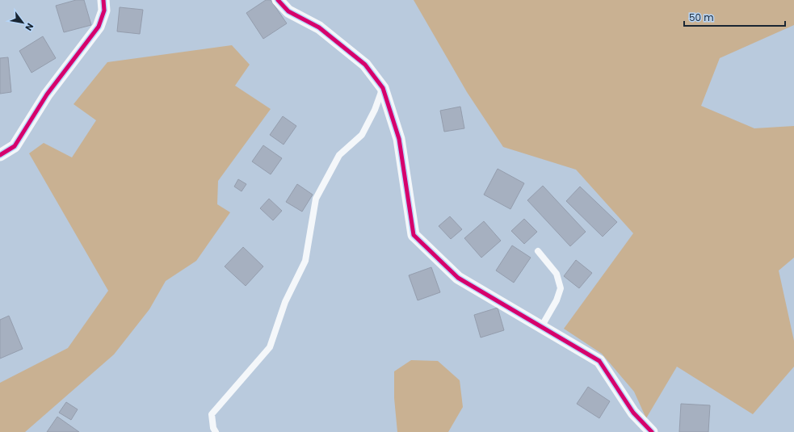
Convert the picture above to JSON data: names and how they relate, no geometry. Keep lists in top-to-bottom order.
{
  "scale_bar": "50 m",
  "north": "bottom right"
}
